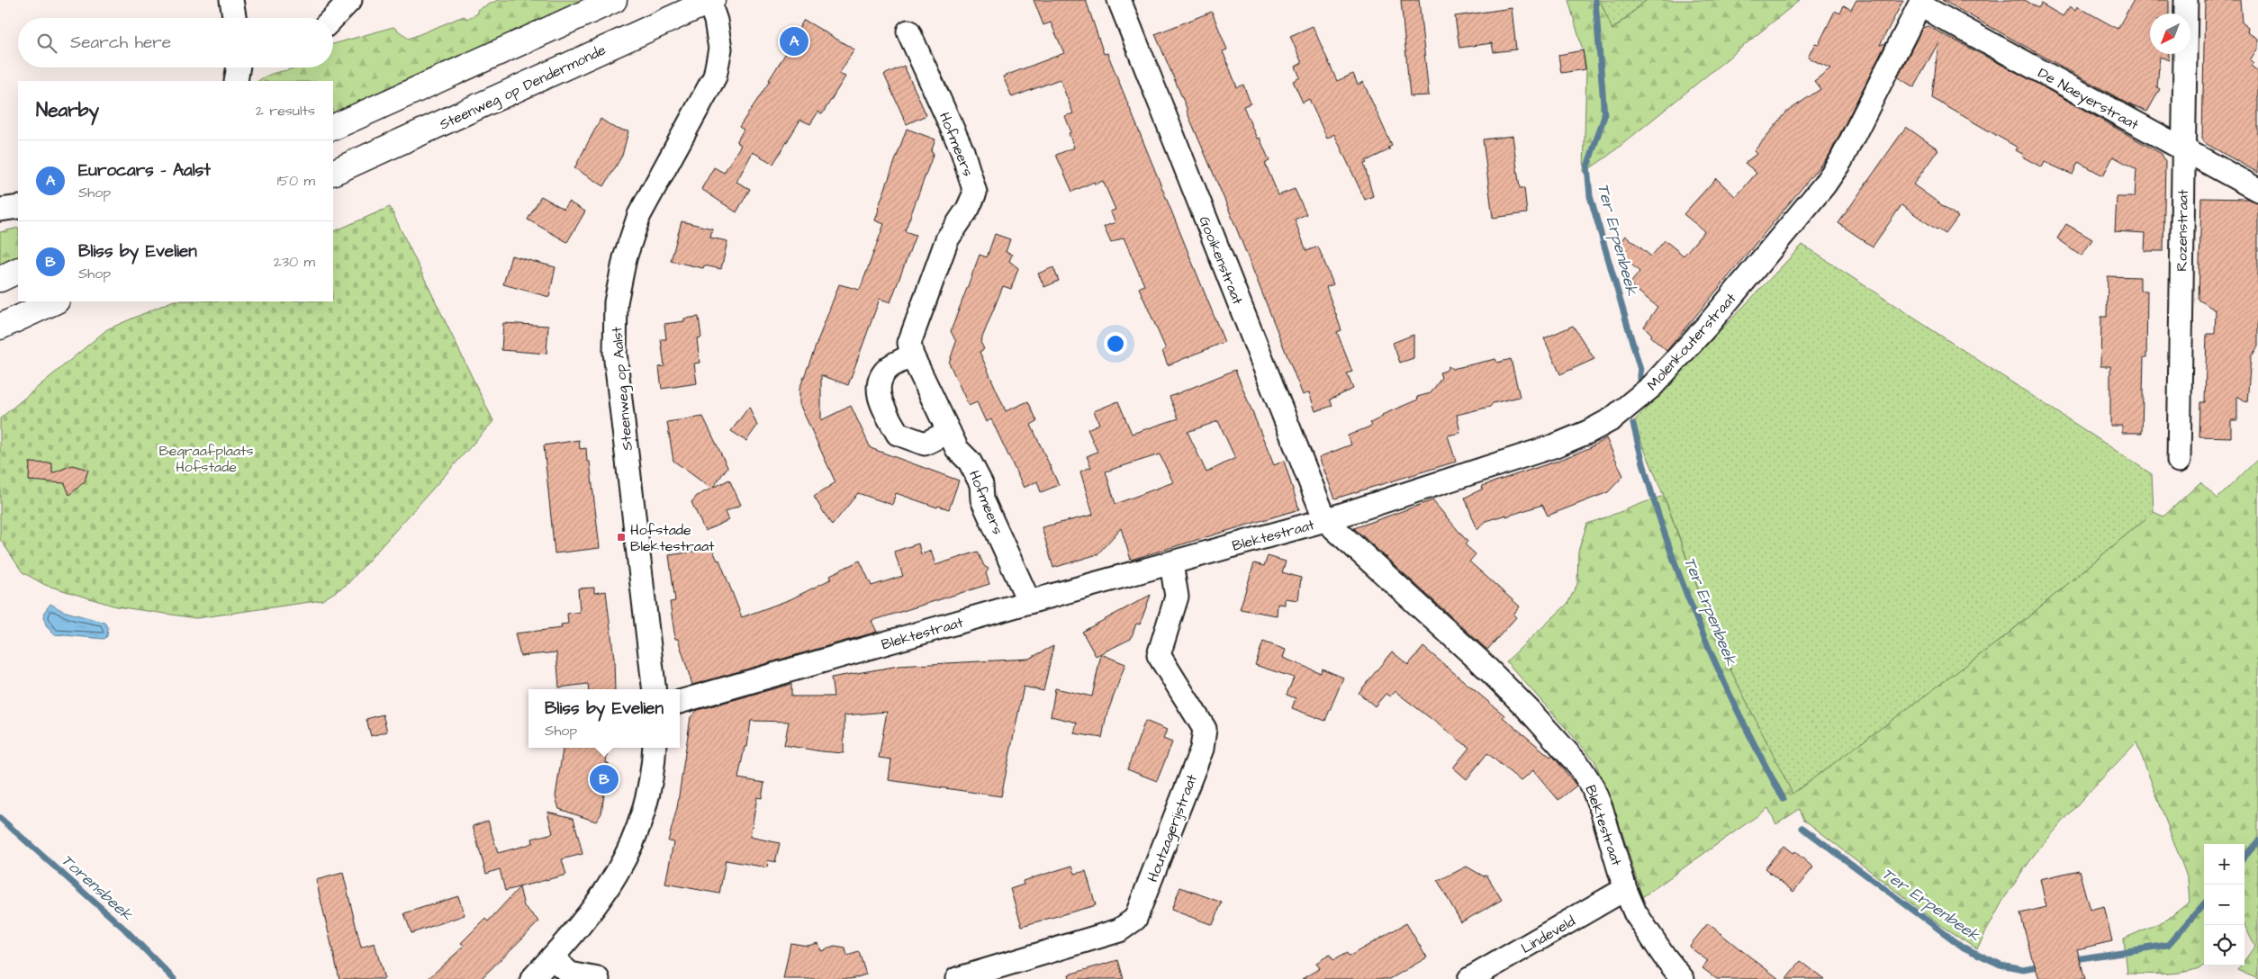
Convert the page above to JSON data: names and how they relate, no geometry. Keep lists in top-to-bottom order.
{
  "streets": {
    "main road": ["Steenweg op Dendermonde"],
    "street": [
      "De Naeyerstraat",
      "Hofmeers",
      "Rozenstraat",
      "Gooikenstraat",
      "Molenkouterstraat",
      "Steenweg op Aalst",
      "Blektestraat",
      "Houtzagerijstraat",
      "Lindeveld"
    ]
  },
  "crossings": [
    ["Steenweg op Dendermonde", "Steenweg op Aalst"],
    ["De Naeyerstraat", "Rozenstraat"],
    ["De Naeyerstraat", "Molenkouterstraat"],
    ["Hofmeers", "Blektestraat"],
    ["Gooikenstraat", "Molenkouterstraat"],
    ["Gooikenstraat", "Blektestraat"],
    ["Molenkouterstraat", "Blektestraat"],
    ["Blektestraat", "Houtzagerijstraat"],
    ["Blektestraat", "Lindeveld"]
  ],
  "water": ["Ter Erpenbeek", "Torensbeek"],
  "parks": ["Begraafplaats Hofstade"],
  "places": {
    "transit": ["Hofstade Blektestraat"]
  },
  "north": "bottom left",
  "page": {
    "search": "Search here",
    "pins": ["A", "B"],
    "heading": ["Nearby", "2 results"],
    "list": [
      {
        "mark": "A",
        "name": "Eurocars - Aalst",
        "note": "Shop",
        "value": "150 m"
      },
      {
        "mark": "B",
        "name": "Bliss by Evelien",
        "note": "Shop",
        "value": "230 m"
      }
    ],
    "popup": ["Bliss by Evelien", "Shop"],
    "map_buttons": ["+", "−"]
  }
}
